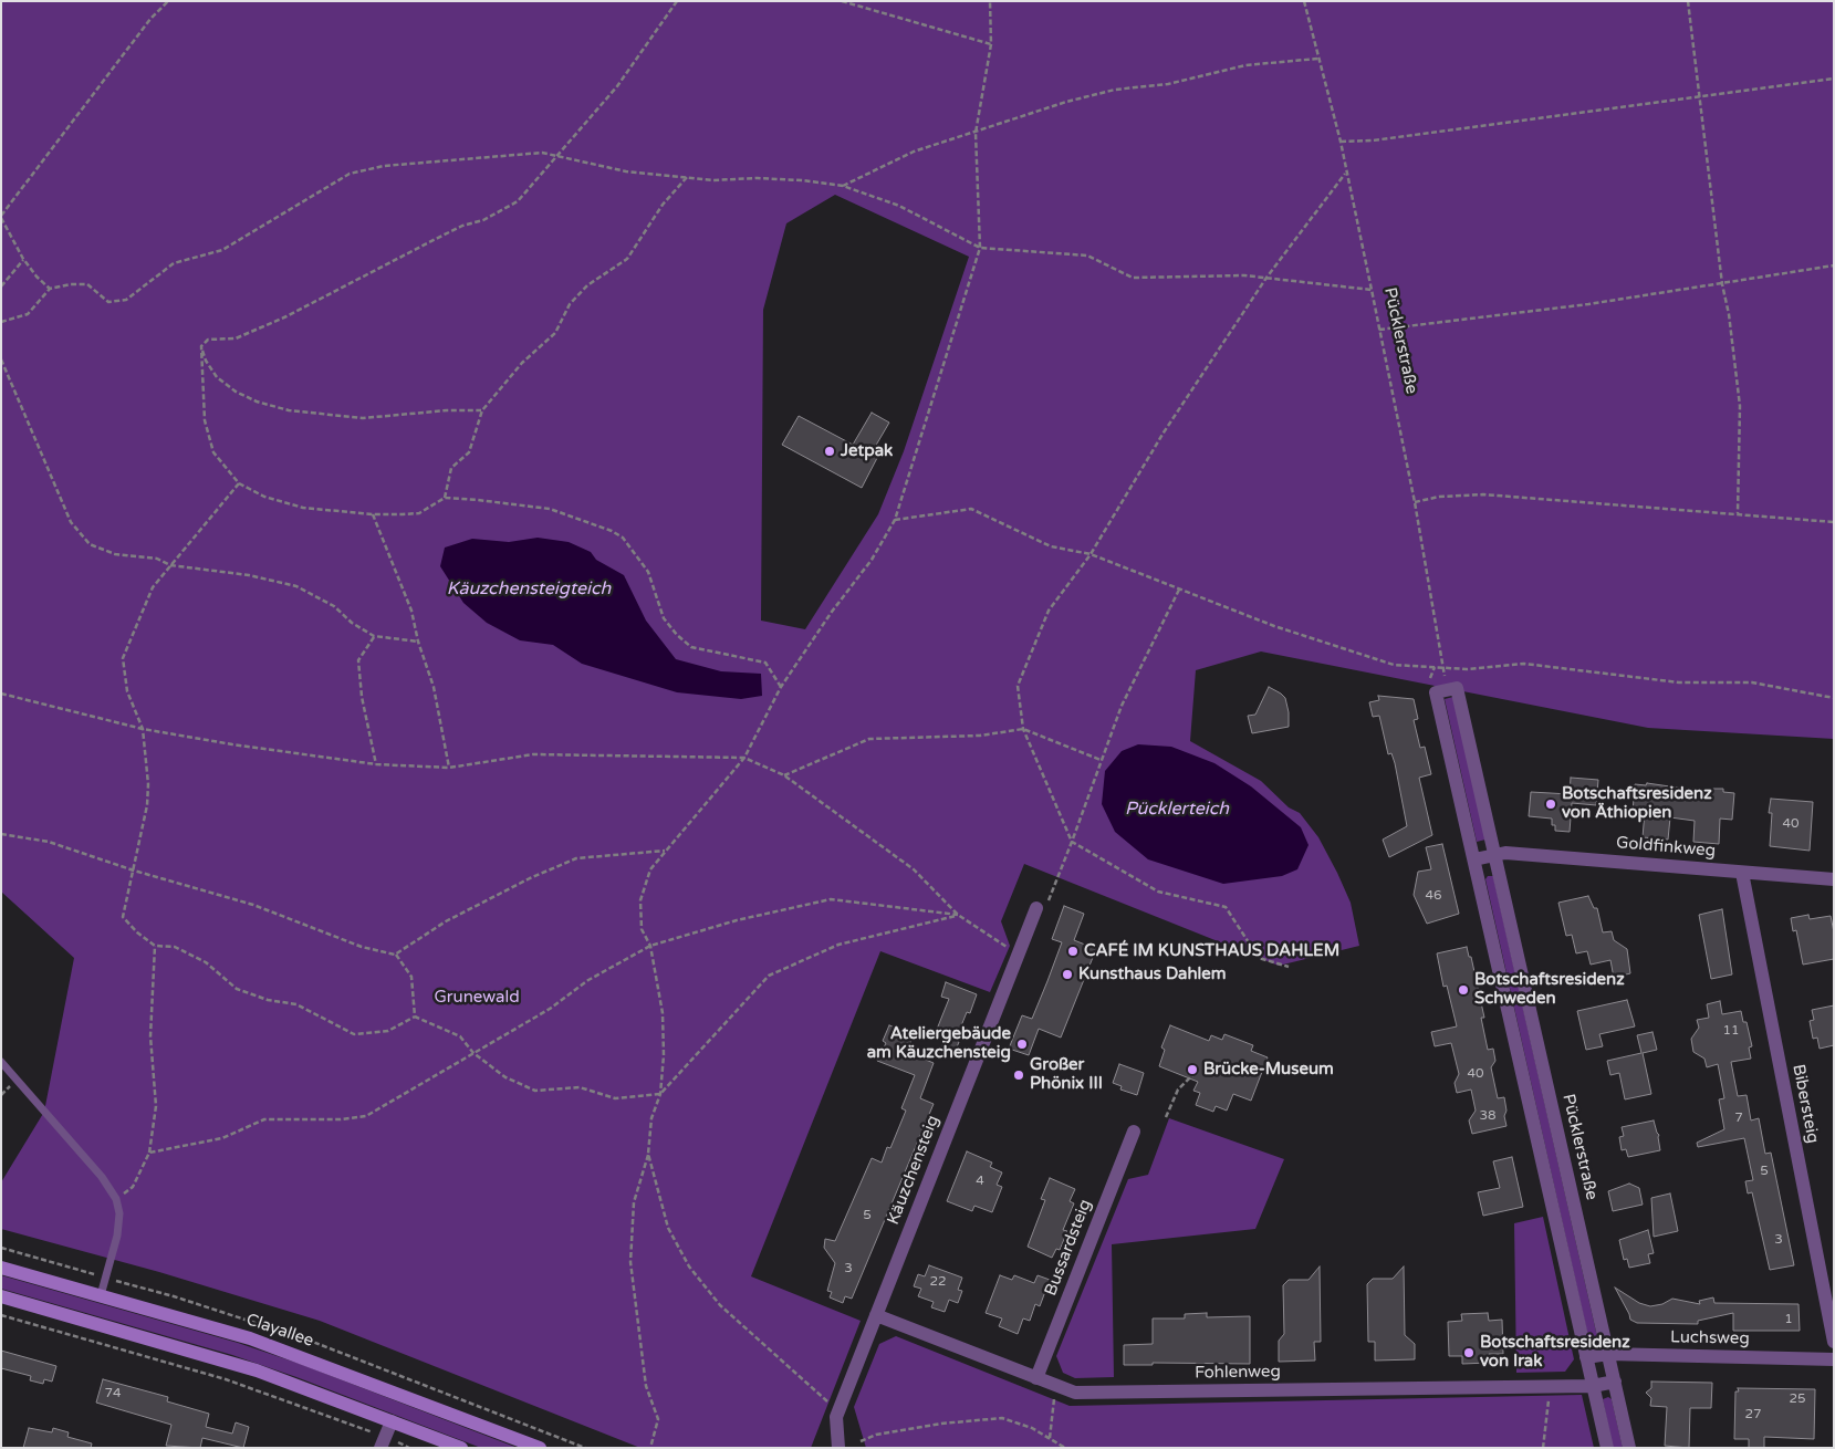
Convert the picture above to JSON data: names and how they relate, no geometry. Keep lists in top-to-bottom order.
{
  "streets": {
    "main road": ["Clayallee"],
    "street": [
      "Pücklerstraße",
      "Goldfinkweg",
      "Bibersteig",
      "Käuzchensteig",
      "Bussardsteig",
      "Luchsweg",
      "Fohlenweg"
    ]
  },
  "crossings": [
    ["Pücklerstraße", "Goldfinkweg"],
    ["Pücklerstraße", "Luchsweg"],
    ["Pücklerstraße", "Fohlenweg"],
    ["Goldfinkweg", "Bibersteig"],
    ["Käuzchensteig", "Fohlenweg"],
    ["Bussardsteig", "Fohlenweg"]
  ],
  "water": ["Käuzchensteigteich", "Pücklerteich"],
  "parks": ["Grunewald"],
  "places": [
    "Jetpak",
    "Botschaftsresidenz von Äthiopien",
    "CAFÉ IM KUNSTHAUS DAHLEM",
    "Kunsthaus Dahlem",
    "Botschaftsresidenz Schweden",
    "Ateliergebäude am Käuzchensteig",
    "Brücke-Museum",
    "Großer Phönix III",
    "Botschaftsresidenz von Irak"
  ],
  "house_numbers": [
    "40",
    "46",
    "11",
    "40",
    "38",
    "7",
    "5",
    "4",
    "5",
    "3",
    "3",
    "22",
    "1",
    "74",
    "25",
    "27"
  ]
}
